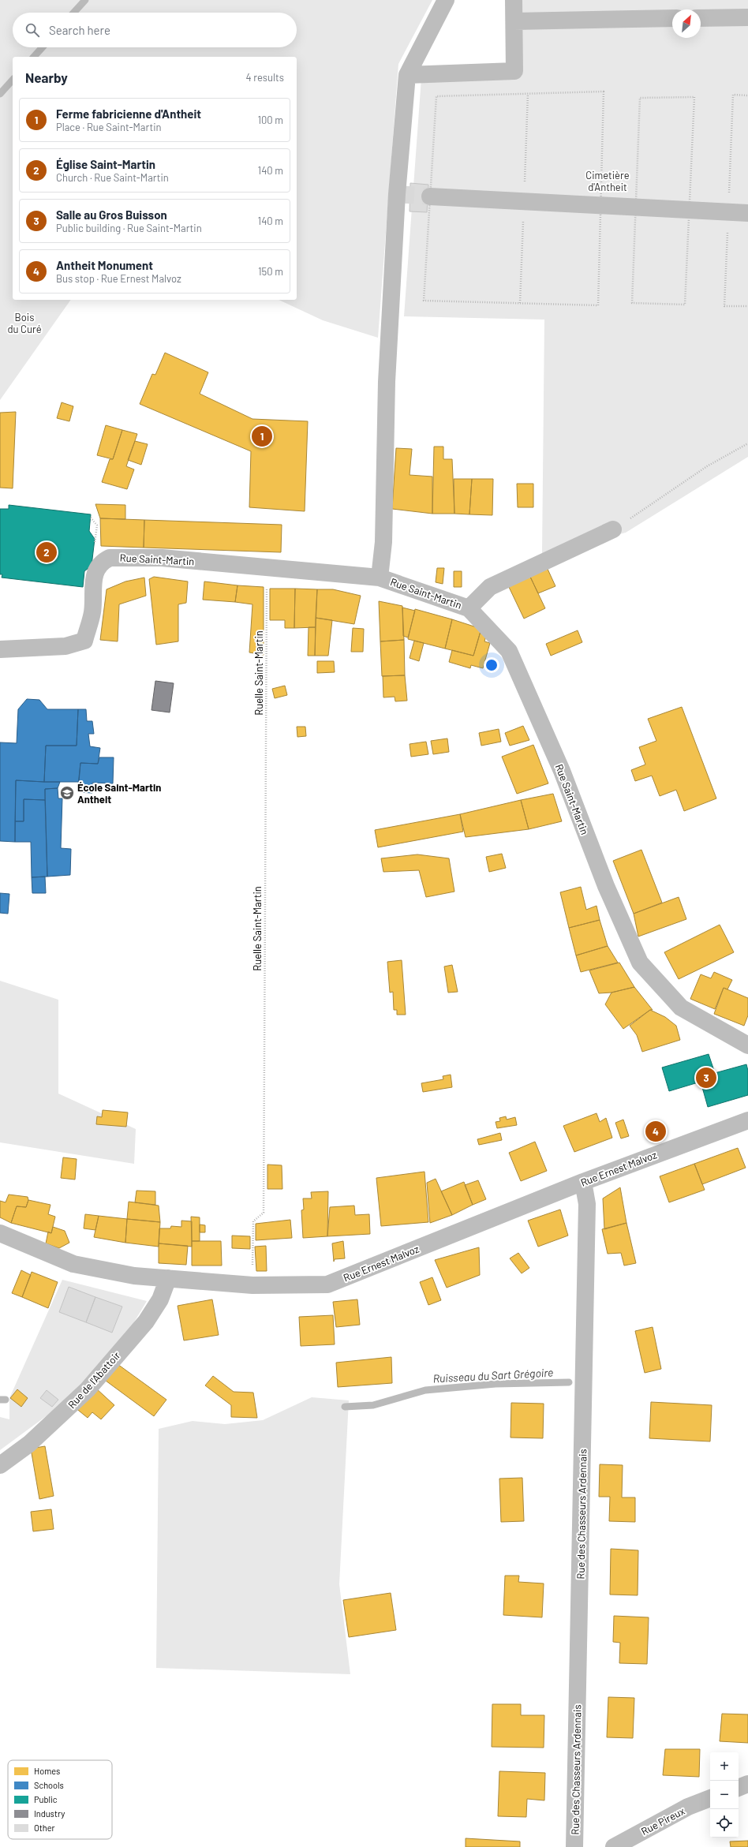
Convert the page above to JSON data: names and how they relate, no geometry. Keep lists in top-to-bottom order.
{
  "streets": {
    "street": [
      "Rue Saint-Martin",
      "Rue Ernest Malvoz",
      "Rue de l'Abattoir",
      "Rue des Chasseurs Ardennais",
      "Rue Pireux"
    ],
    "path": ["Ruelle Saint-Martin"]
  },
  "crossings": [
    ["Rue Saint-Martin", "Ruelle Saint-Martin"],
    ["Ruelle Saint-Martin", "Rue Ernest Malvoz"],
    ["Rue Ernest Malvoz", "Rue de l'Abattoir"],
    ["Rue Ernest Malvoz", "Rue des Chasseurs Ardennais"]
  ],
  "water": ["Ruisseau du Sart Grégoire"],
  "parks": ["Cimetière d'Antheit", "Bois du Curé"],
  "places": {
    "school or university": ["École Saint-Martin Antheit"]
  },
  "legend": [
    "Homes",
    "Schools",
    "Public",
    "Industry",
    "Other"
  ],
  "north": "top right",
  "page": {
    "search": "Search here",
    "heading": ["Nearby", "4 results"],
    "list": [
      {
        "mark": "1",
        "name": "Ferme fabricienne d'Antheit",
        "note": "Place · Rue Saint-Martin",
        "value": "100 m"
      },
      {
        "mark": "2",
        "name": "Église Saint-Martin",
        "note": "Church · Rue Saint-Martin",
        "value": "140 m"
      },
      {
        "mark": "3",
        "name": "Salle au Gros Buisson",
        "note": "Public building · Rue Saint-Martin",
        "value": "140 m"
      },
      {
        "mark": "4",
        "name": "Antheit Monument",
        "note": "Bus stop · Rue Ernest Malvoz",
        "value": "150 m"
      }
    ],
    "pins": [
      "1",
      "2",
      "3",
      "4"
    ],
    "map_buttons": ["+", "−"]
  }
}
